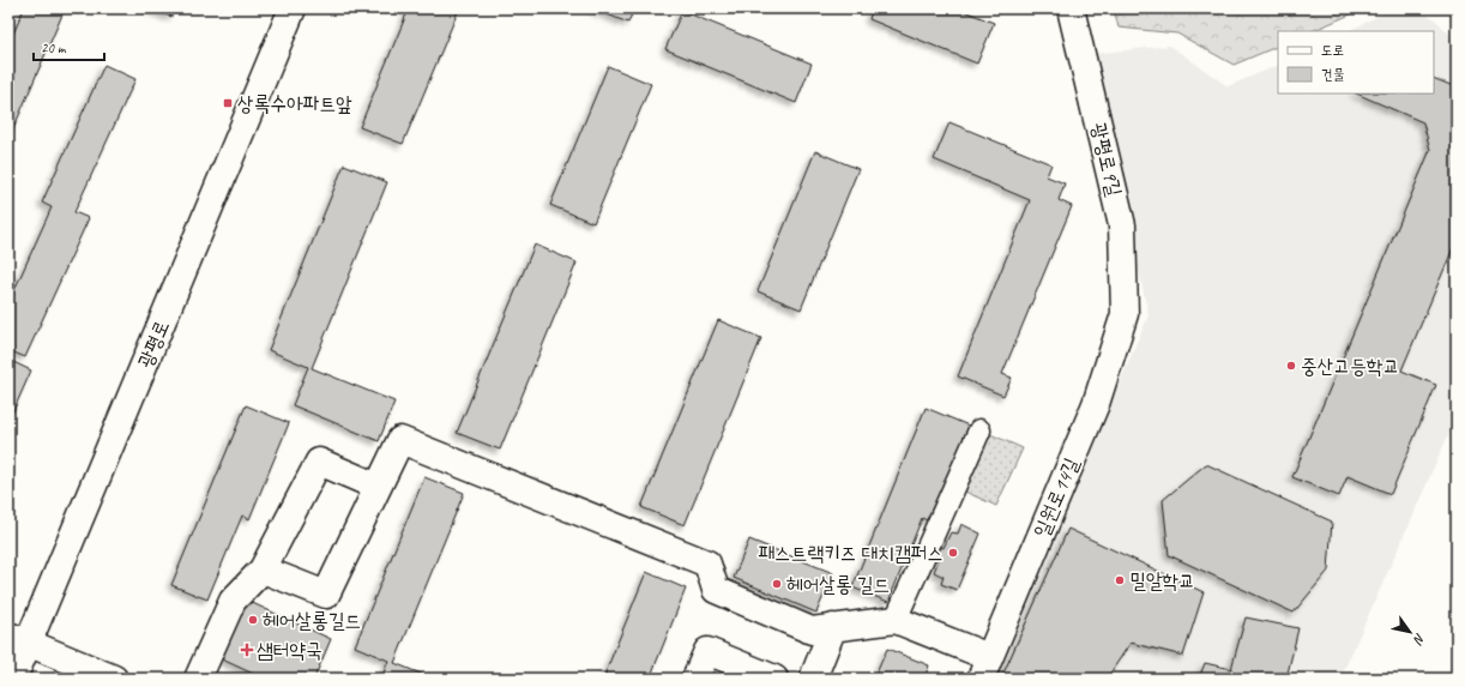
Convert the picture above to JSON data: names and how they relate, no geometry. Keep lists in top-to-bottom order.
{
  "streets": {
    "street": ["광평로9길", "광평로", "일원로14길"]
  },
  "crossings": [
    ["광평로9길", "일원로14길"]
  ],
  "places": {
    "transit": ["상록수아파트앞"],
    "other": [
      "중산고등학교",
      "패스트랙키즈 대치캠퍼스",
      "밀알학교",
      "헤어살롱 길드",
      "헤어살롱길드"
    ],
    "health": ["샘터약국"]
  },
  "legend": ["도로", "건물"],
  "scale_bar": "20 m",
  "north": "bottom right"
}
